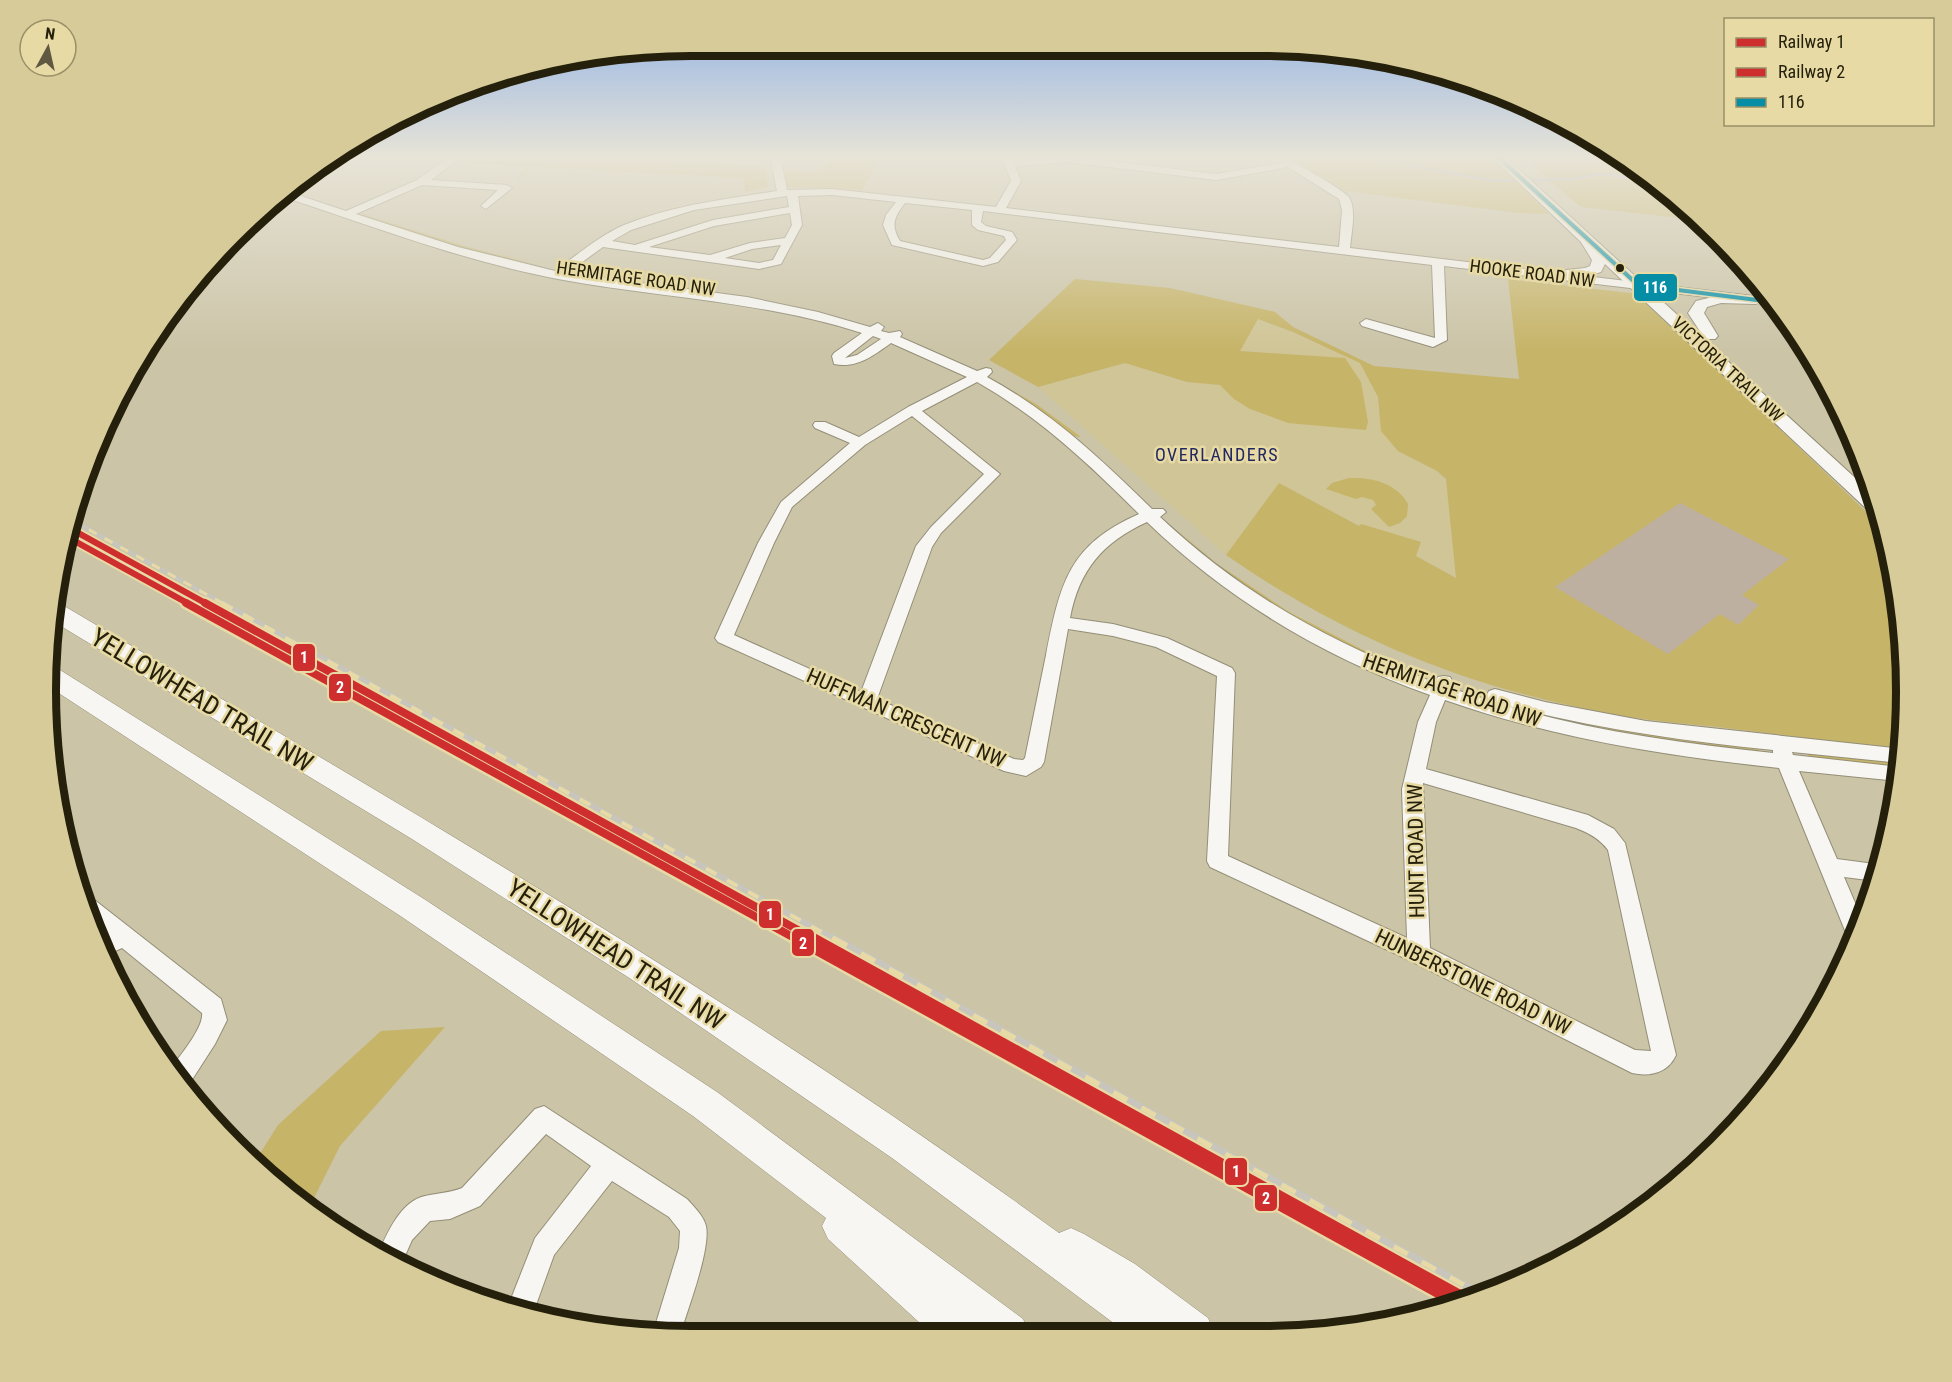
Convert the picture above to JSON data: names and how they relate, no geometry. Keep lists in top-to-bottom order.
{
  "streets": {
    "highway": ["YELLOWHEAD TRAIL NW"],
    "main road": ["VICTORIA TRAIL NW"],
    "street": [
      "HOOKE ROAD NW",
      "HERMITAGE ROAD NW",
      "HUFFMAN CRESCENT NW",
      "HUNT ROAD NW",
      "HUNBERSTONE ROAD NW"
    ]
  },
  "crossings": [
    ["HOOKE ROAD NW", "HERMITAGE ROAD NW"],
    ["HOOKE ROAD NW", "VICTORIA TRAIL NW"],
    ["HERMITAGE ROAD NW", "HUFFMAN CRESCENT NW"],
    ["HERMITAGE ROAD NW", "HUNT ROAD NW"],
    ["HUFFMAN CRESCENT NW", "HUNBERSTONE ROAD NW"],
    ["HUNT ROAD NW", "HUNBERSTONE ROAD NW"]
  ],
  "districts": ["OVERLANDERS"],
  "lines": ["transit line 116", "rail line 1", "rail line 2"],
  "legend": ["Railway 1", "Railway 2", "116"],
  "north": "top"
}
